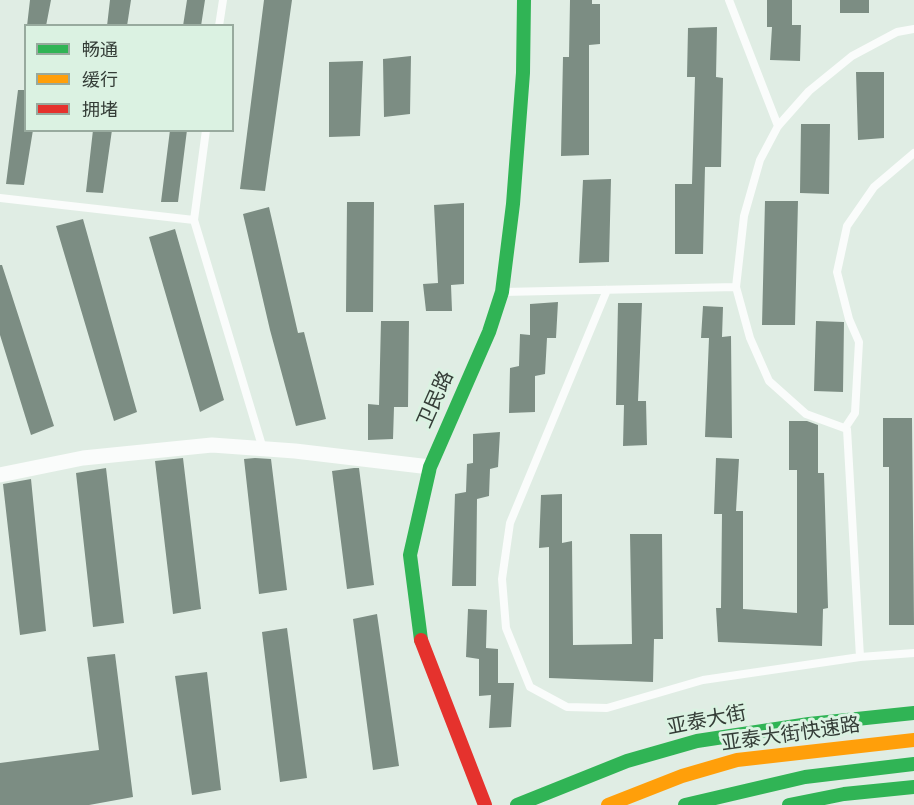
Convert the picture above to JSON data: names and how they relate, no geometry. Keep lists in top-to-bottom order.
{
  "streets": {
    "main road": ["卫民路", "亚泰大街", "亚泰大街快速路"]
  },
  "legend": ["畅通", "缓行", "拥堵"]
}
